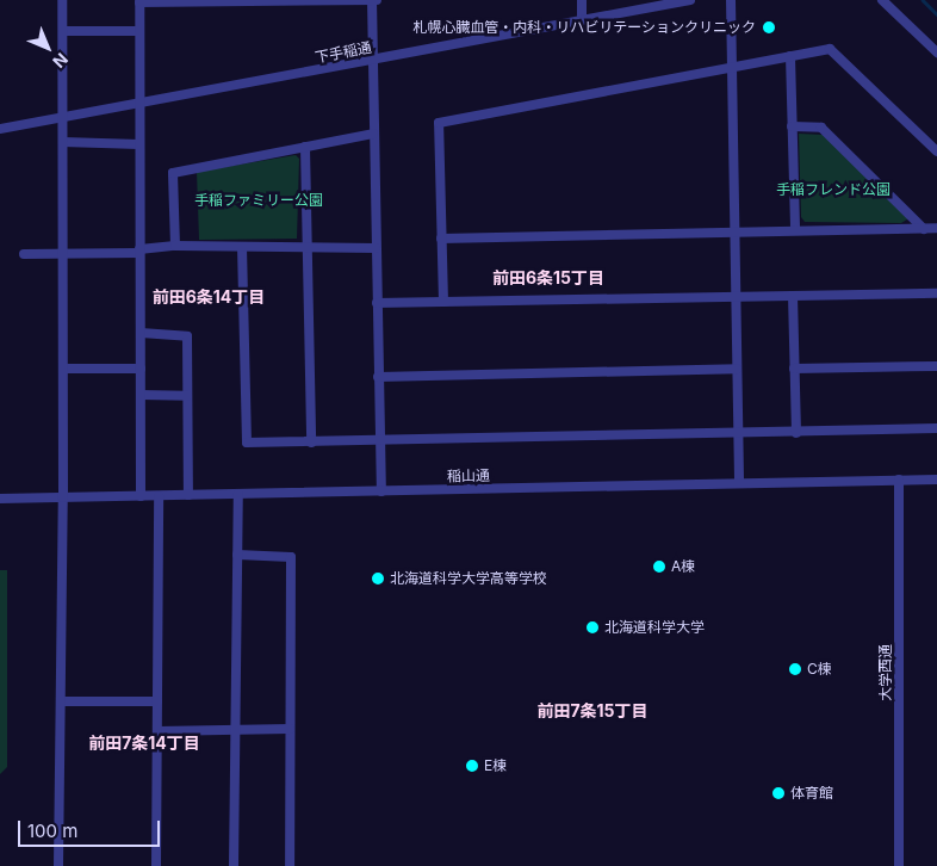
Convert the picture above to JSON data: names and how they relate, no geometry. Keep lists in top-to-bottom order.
{
  "streets": {
    "street": ["下手稲通", "稲山通", "大学西通"]
  },
  "crossings": [
    ["稲山通", "大学西通"]
  ],
  "districts": [
    "前田6条15丁目",
    "前田6条14丁目",
    "前田7条15丁目",
    "前田7条14丁目"
  ],
  "parks": ["手稲フレンド公園", "手稲ファミリー公園"],
  "places": [
    "札幌心臓血管・内科・リハビリテーションクリニック",
    "A棟",
    "北海道科学大学高等学校",
    "北海道科学大学",
    "C棟",
    "E棟",
    "体育館"
  ],
  "scale_bar": "100 m",
  "north": "bottom right"
}
